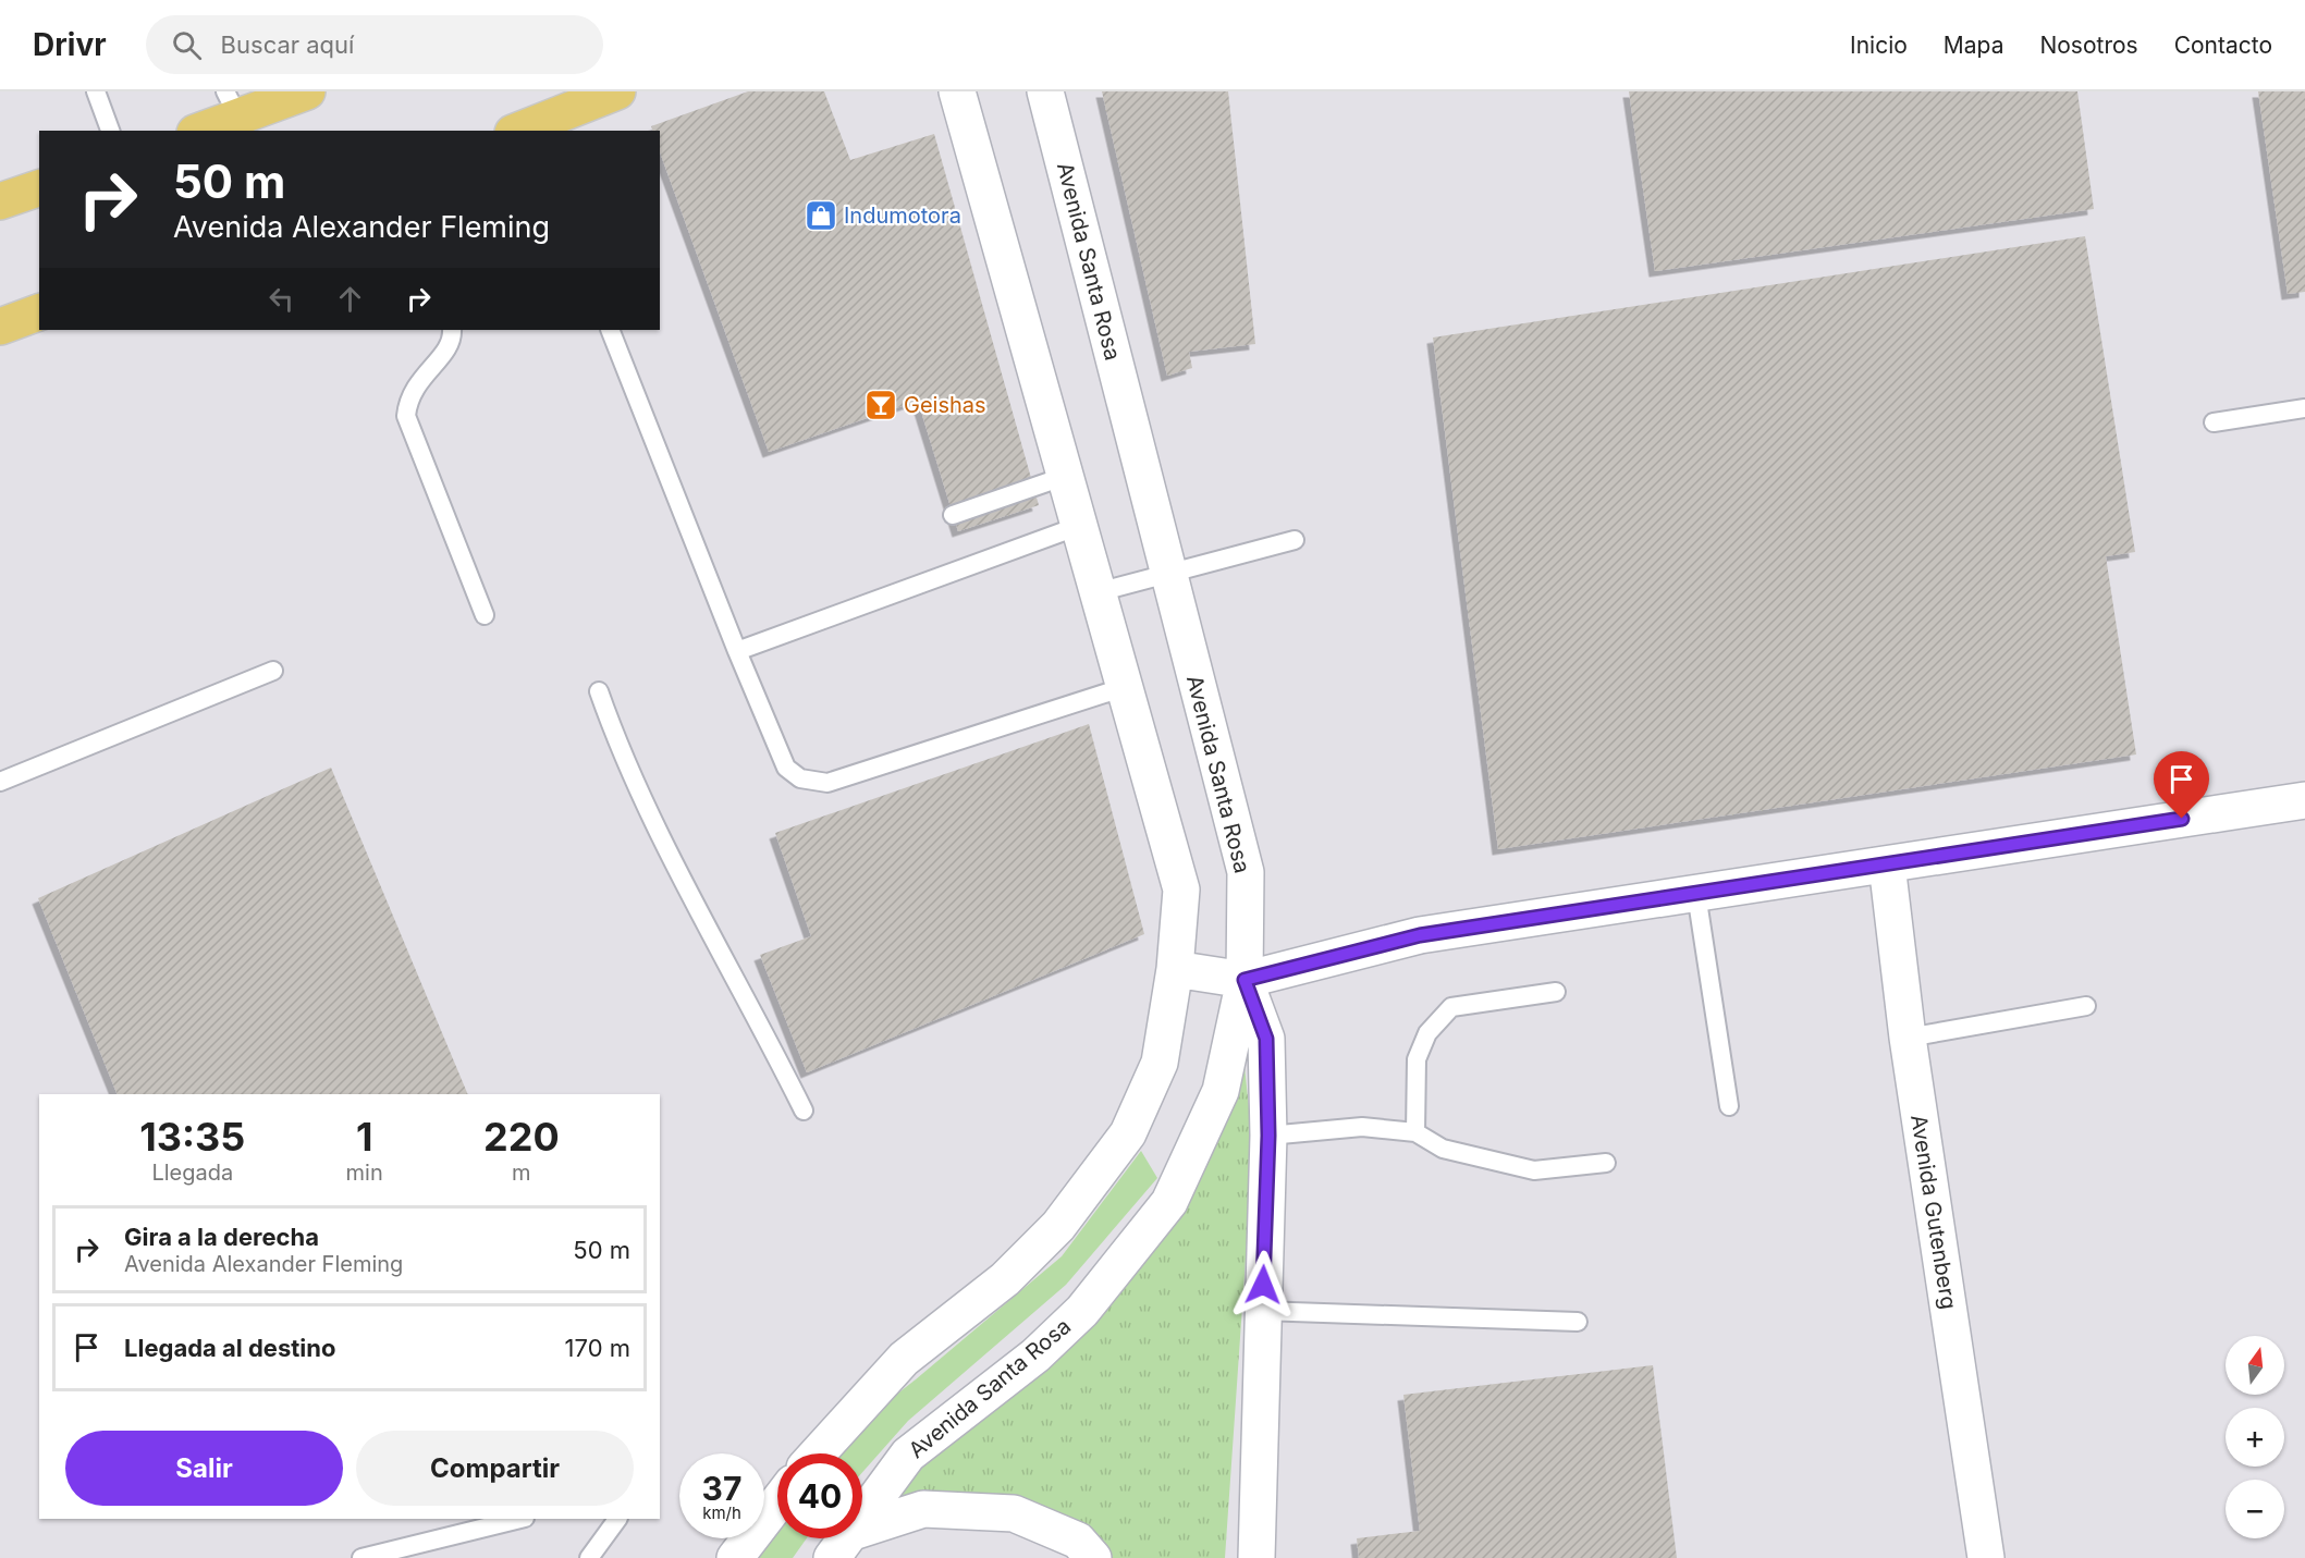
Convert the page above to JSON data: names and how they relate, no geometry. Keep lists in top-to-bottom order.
{
  "streets": {
    "main road": ["Avenida Santa Rosa", "Avenida Gutenberg"]
  },
  "places": {
    "shop": ["Indumotora"],
    "bar": ["Geishas"]
  },
  "north": "top",
  "page": {
    "header": "Drivr",
    "search": "Buscar aquí",
    "nav": [
      "Inicio",
      "Mapa",
      "Nosotros",
      "Contacto"
    ],
    "turn": ["50 m", "Avenida Alexander Fleming"],
    "eta": [
      "13:35",
      "Llegada",
      "1",
      "min",
      "220",
      "m"
    ],
    "list": [
      {
        "name": "Gira a la derecha",
        "note": "Avenida Alexander Fleming",
        "value": "50 m"
      },
      {
        "name": "Llegada al destino",
        "value": "170 m"
      }
    ],
    "map_buttons": ["+", "−"],
    "buttons": ["Salir", "Compartir"],
    "speed": "37 km/h",
    "limit": "40"
  }
}
